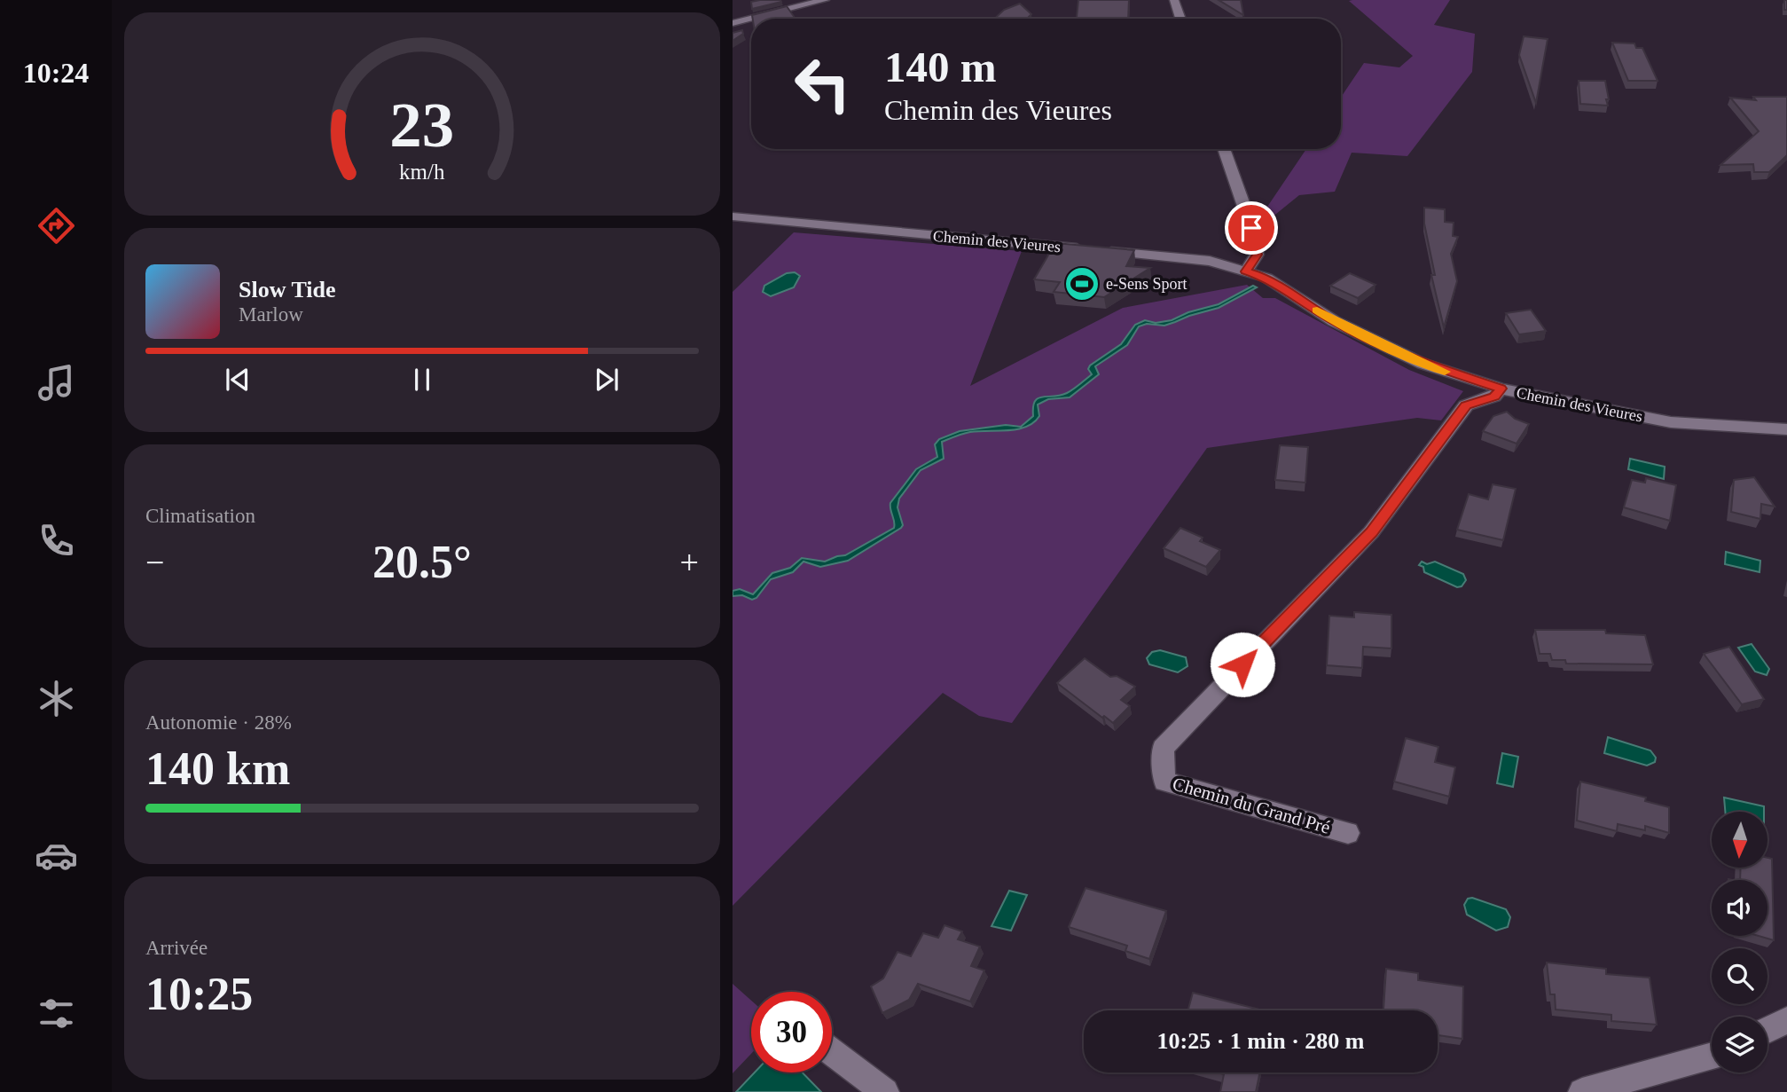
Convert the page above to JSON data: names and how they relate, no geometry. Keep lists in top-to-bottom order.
{
  "streets": {
    "street": ["Chemin des Vieures", "Chemin du Grand Pré"]
  },
  "crossings": [
    ["Chemin des Vieures", "Chemin du Grand Pré"]
  ],
  "places": {
    "sports": ["e-Sens Sport"]
  },
  "north": "bottom",
  "page": {
    "tabs": "10:24",
    "turn": ["140 m", "Chemin des Vieures"],
    "song": ["Slow Tide", "Marlow"],
    "tile": [
      "Climatisation",
      ["Autonomie · 28%", "140 km"],
      ["Arrivée", "10:25"]
    ],
    "heat": ["−", "20.5°", "+"],
    "limit": "30",
    "trip": "10:25 · 1 min · 280 m",
    "gauge": ["23", "km/h"]
  }
}
